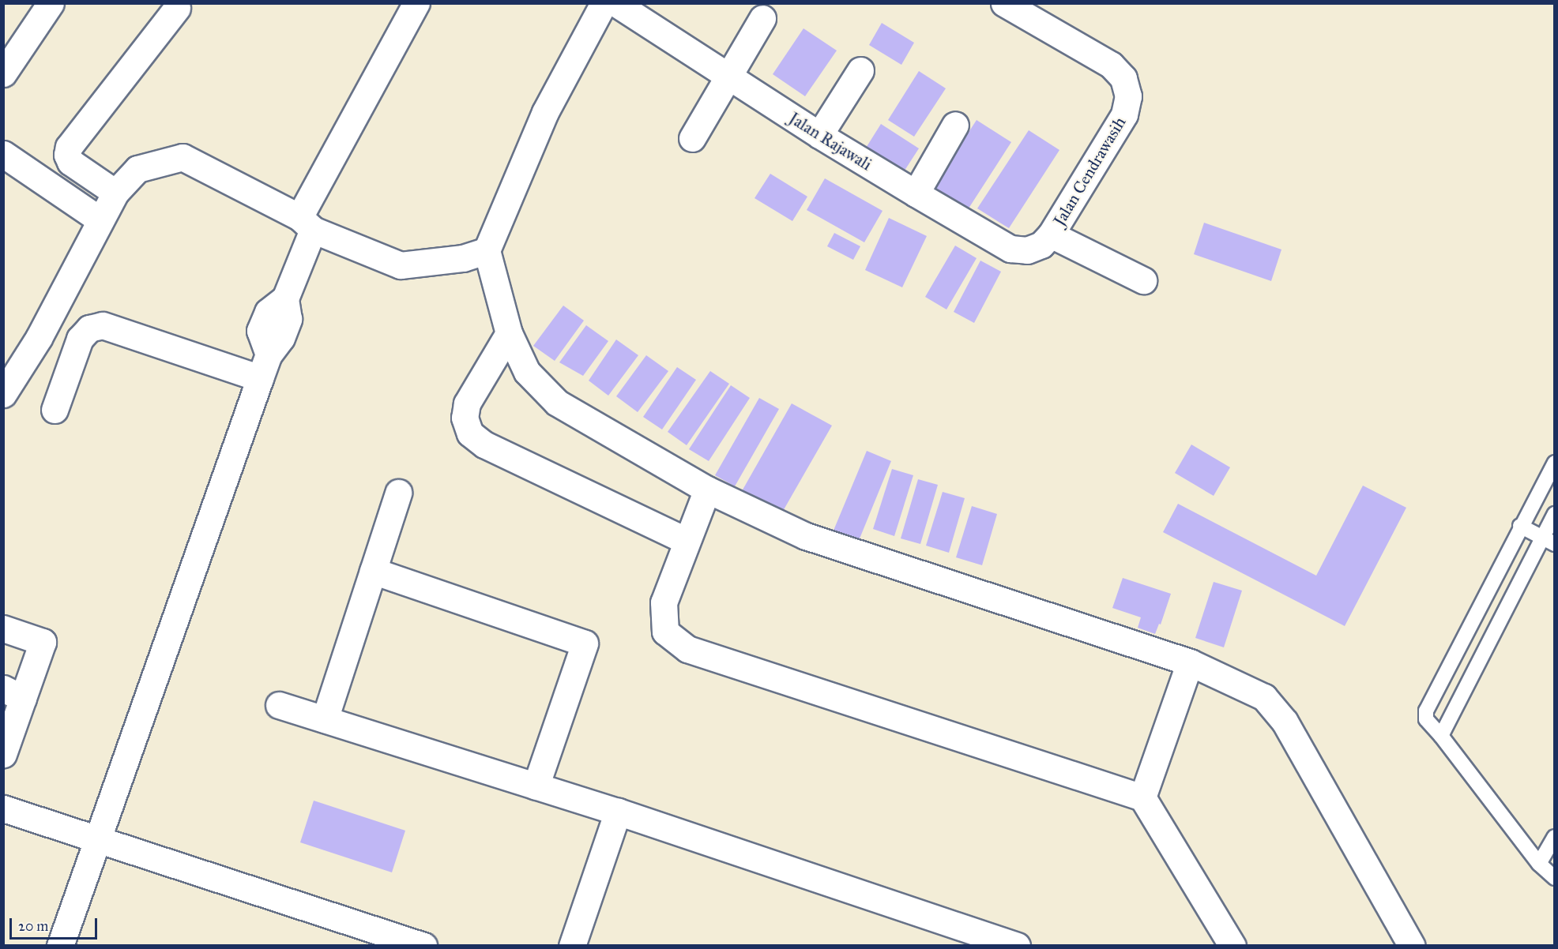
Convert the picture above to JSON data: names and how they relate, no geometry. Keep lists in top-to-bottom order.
{
  "streets": {
    "street": ["Jalan Rajawali", "Jalan Cendrawasih"]
  },
  "crossings": [
    ["Jalan Rajawali", "Jalan Cendrawasih"]
  ],
  "scale_bar": "20 m"
}
